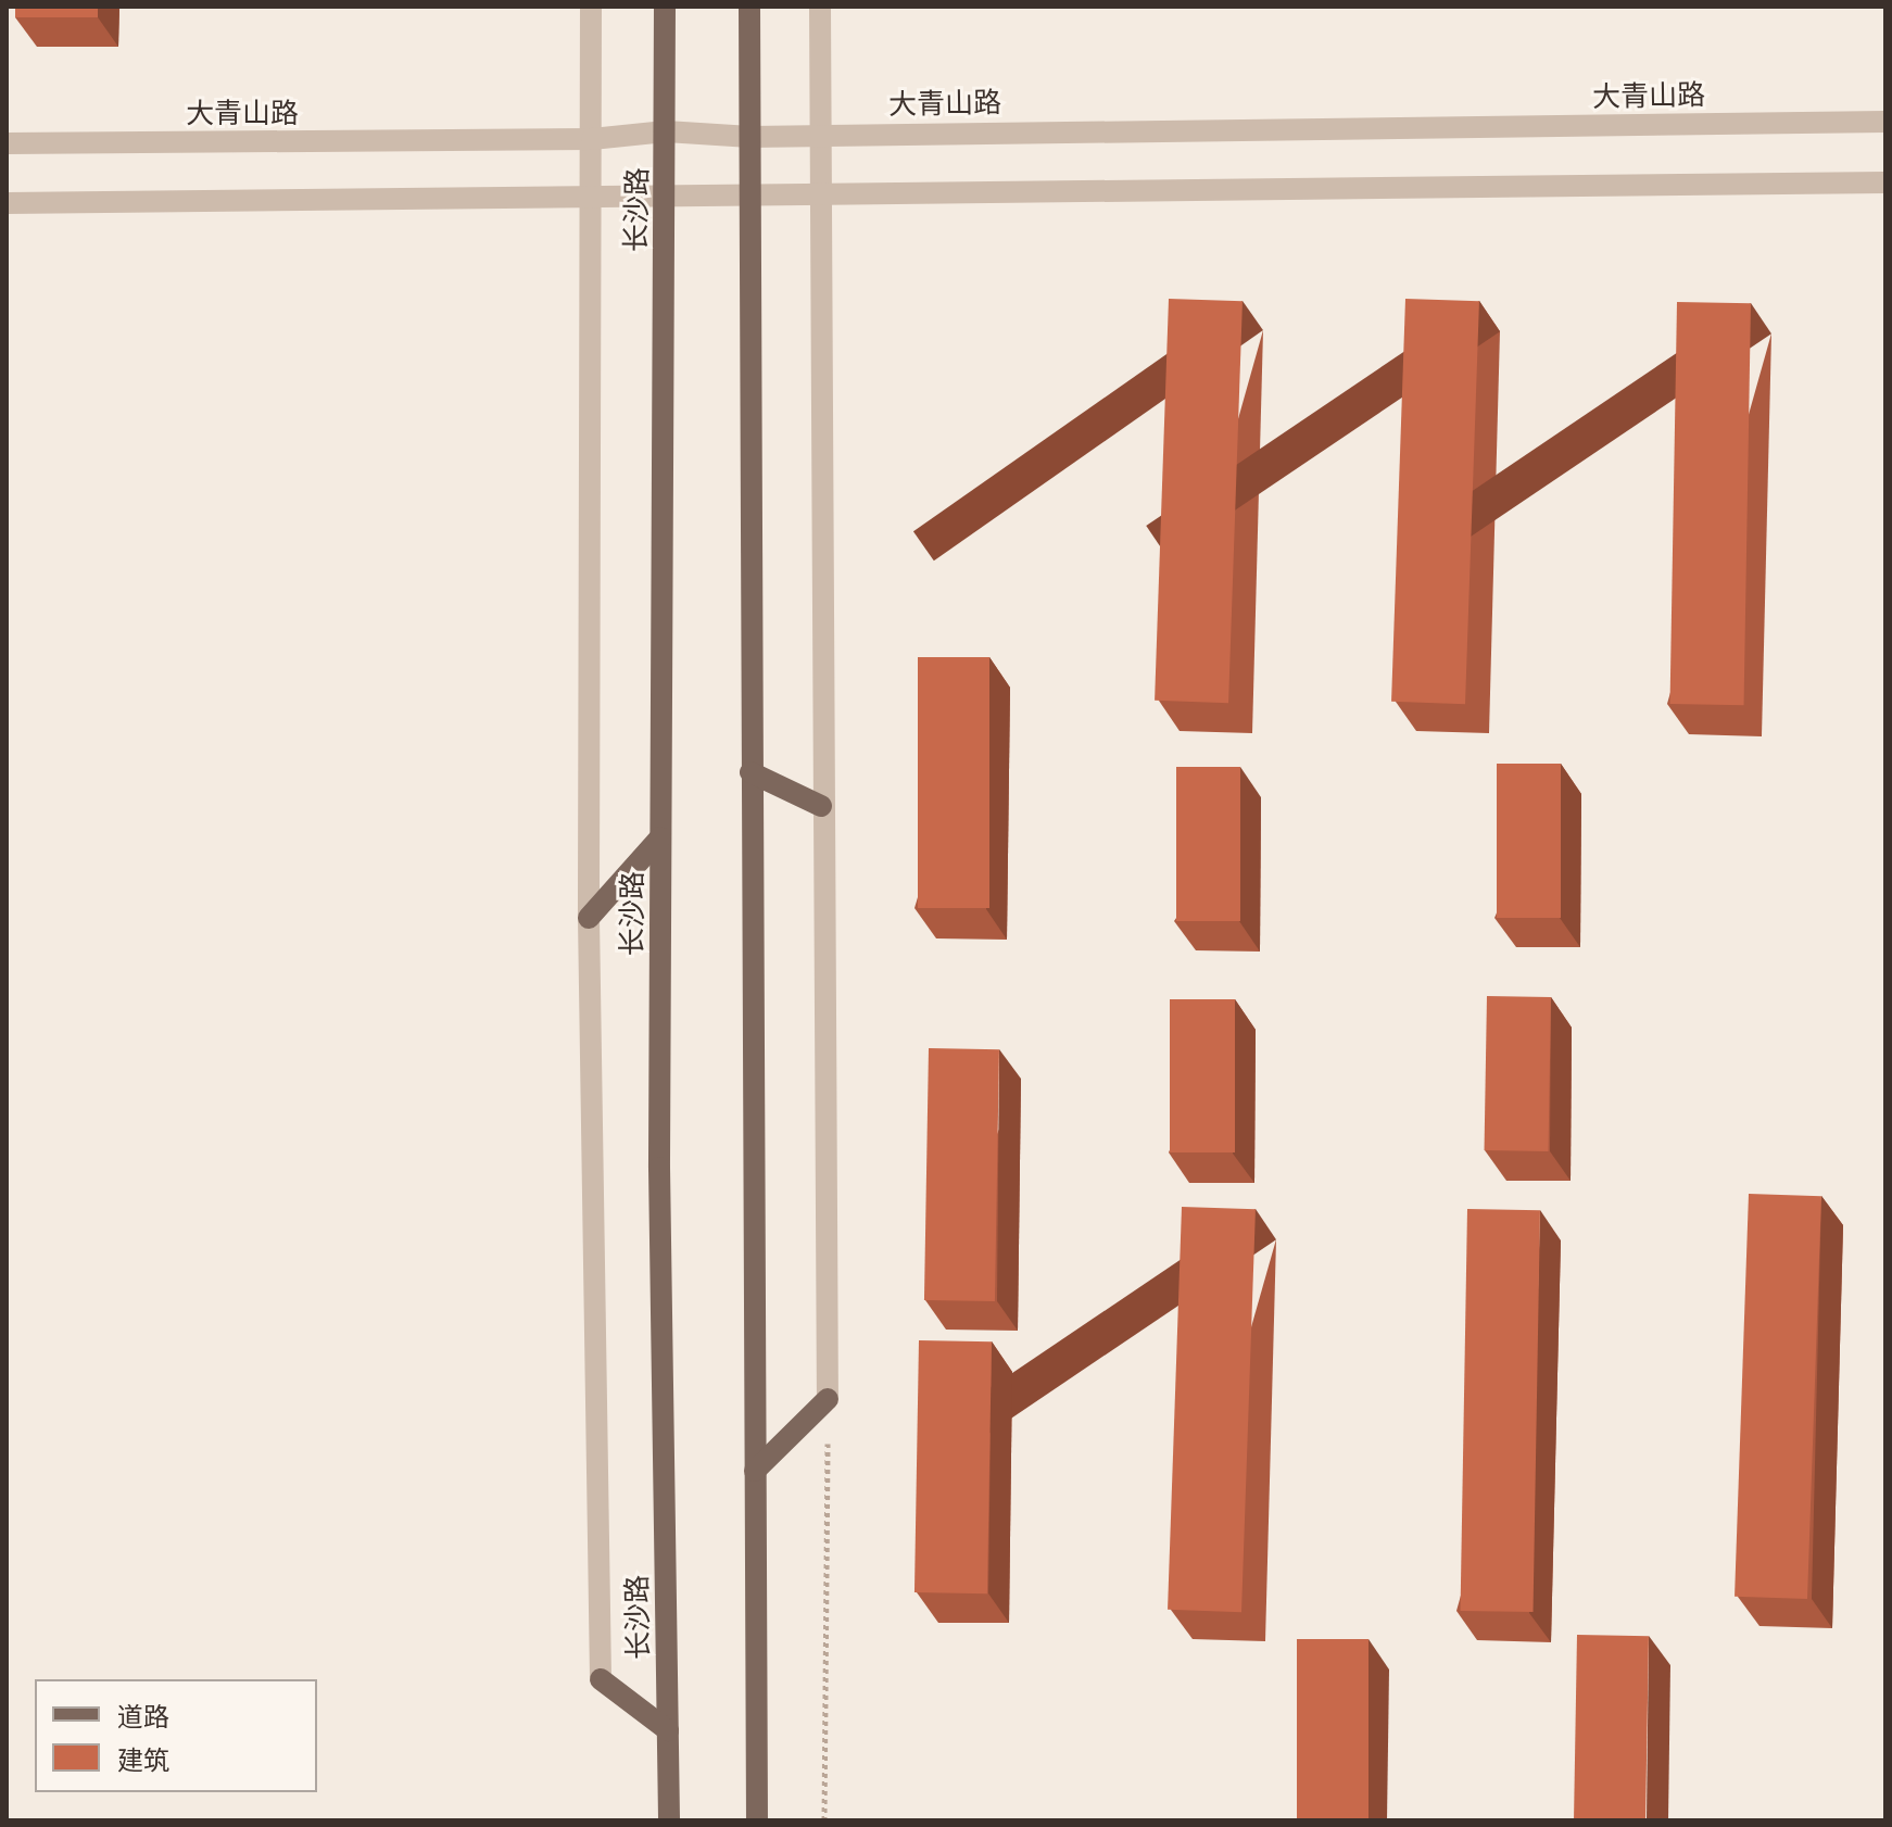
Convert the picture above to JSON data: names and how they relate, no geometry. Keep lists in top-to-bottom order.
{
  "streets": {
    "main road": ["长沙路"],
    "street": ["大青山路"]
  },
  "crossings": [
    ["大青山路", "长沙路"]
  ],
  "legend": ["道路", "建筑"]
}
